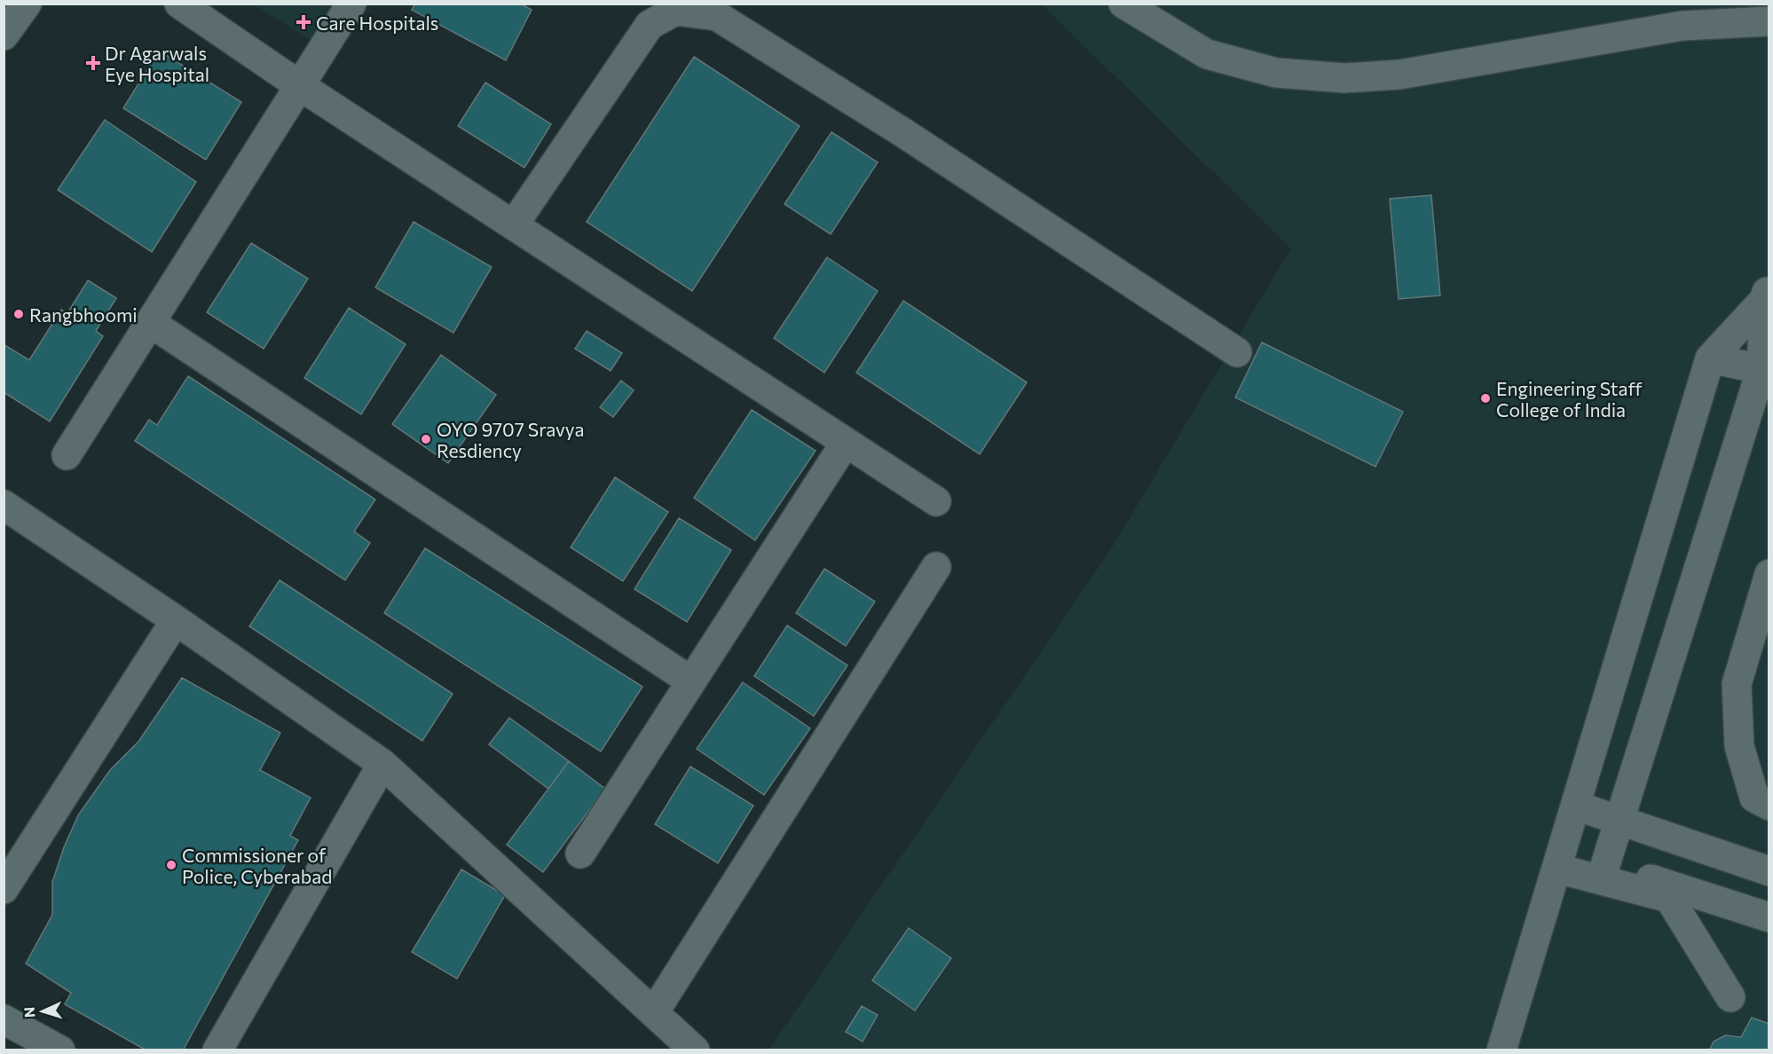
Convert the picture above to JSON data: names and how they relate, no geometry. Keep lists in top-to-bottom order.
{
  "places": {
    "health": ["Care Hospitals", "Dr Agarwals Eye Hospital"],
    "other": [
      "Rangbhoomi",
      "Engineering Staff College of India",
      "OYO 9707 Sravya Resdiency",
      "Commissioner of Police, Cyberabad"
    ]
  },
  "north": "left"
}
